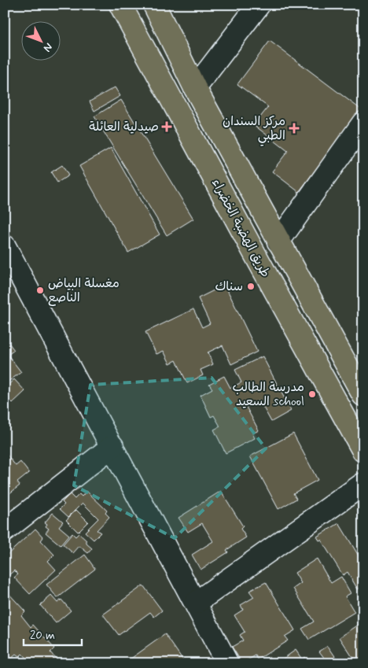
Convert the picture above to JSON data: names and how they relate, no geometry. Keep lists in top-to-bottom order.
{
  "streets": {
    "main road": ["طريق الهضبة الخضراء"]
  },
  "places": {
    "health": ["صيدلية العائلة", "مركز السندان الطبي"],
    "other": ["سناك", "مغسلة البياض الناصع", "مدرسة الطالب السعيد school"]
  },
  "scale_bar": "20 m",
  "north": "bottom right"
}
